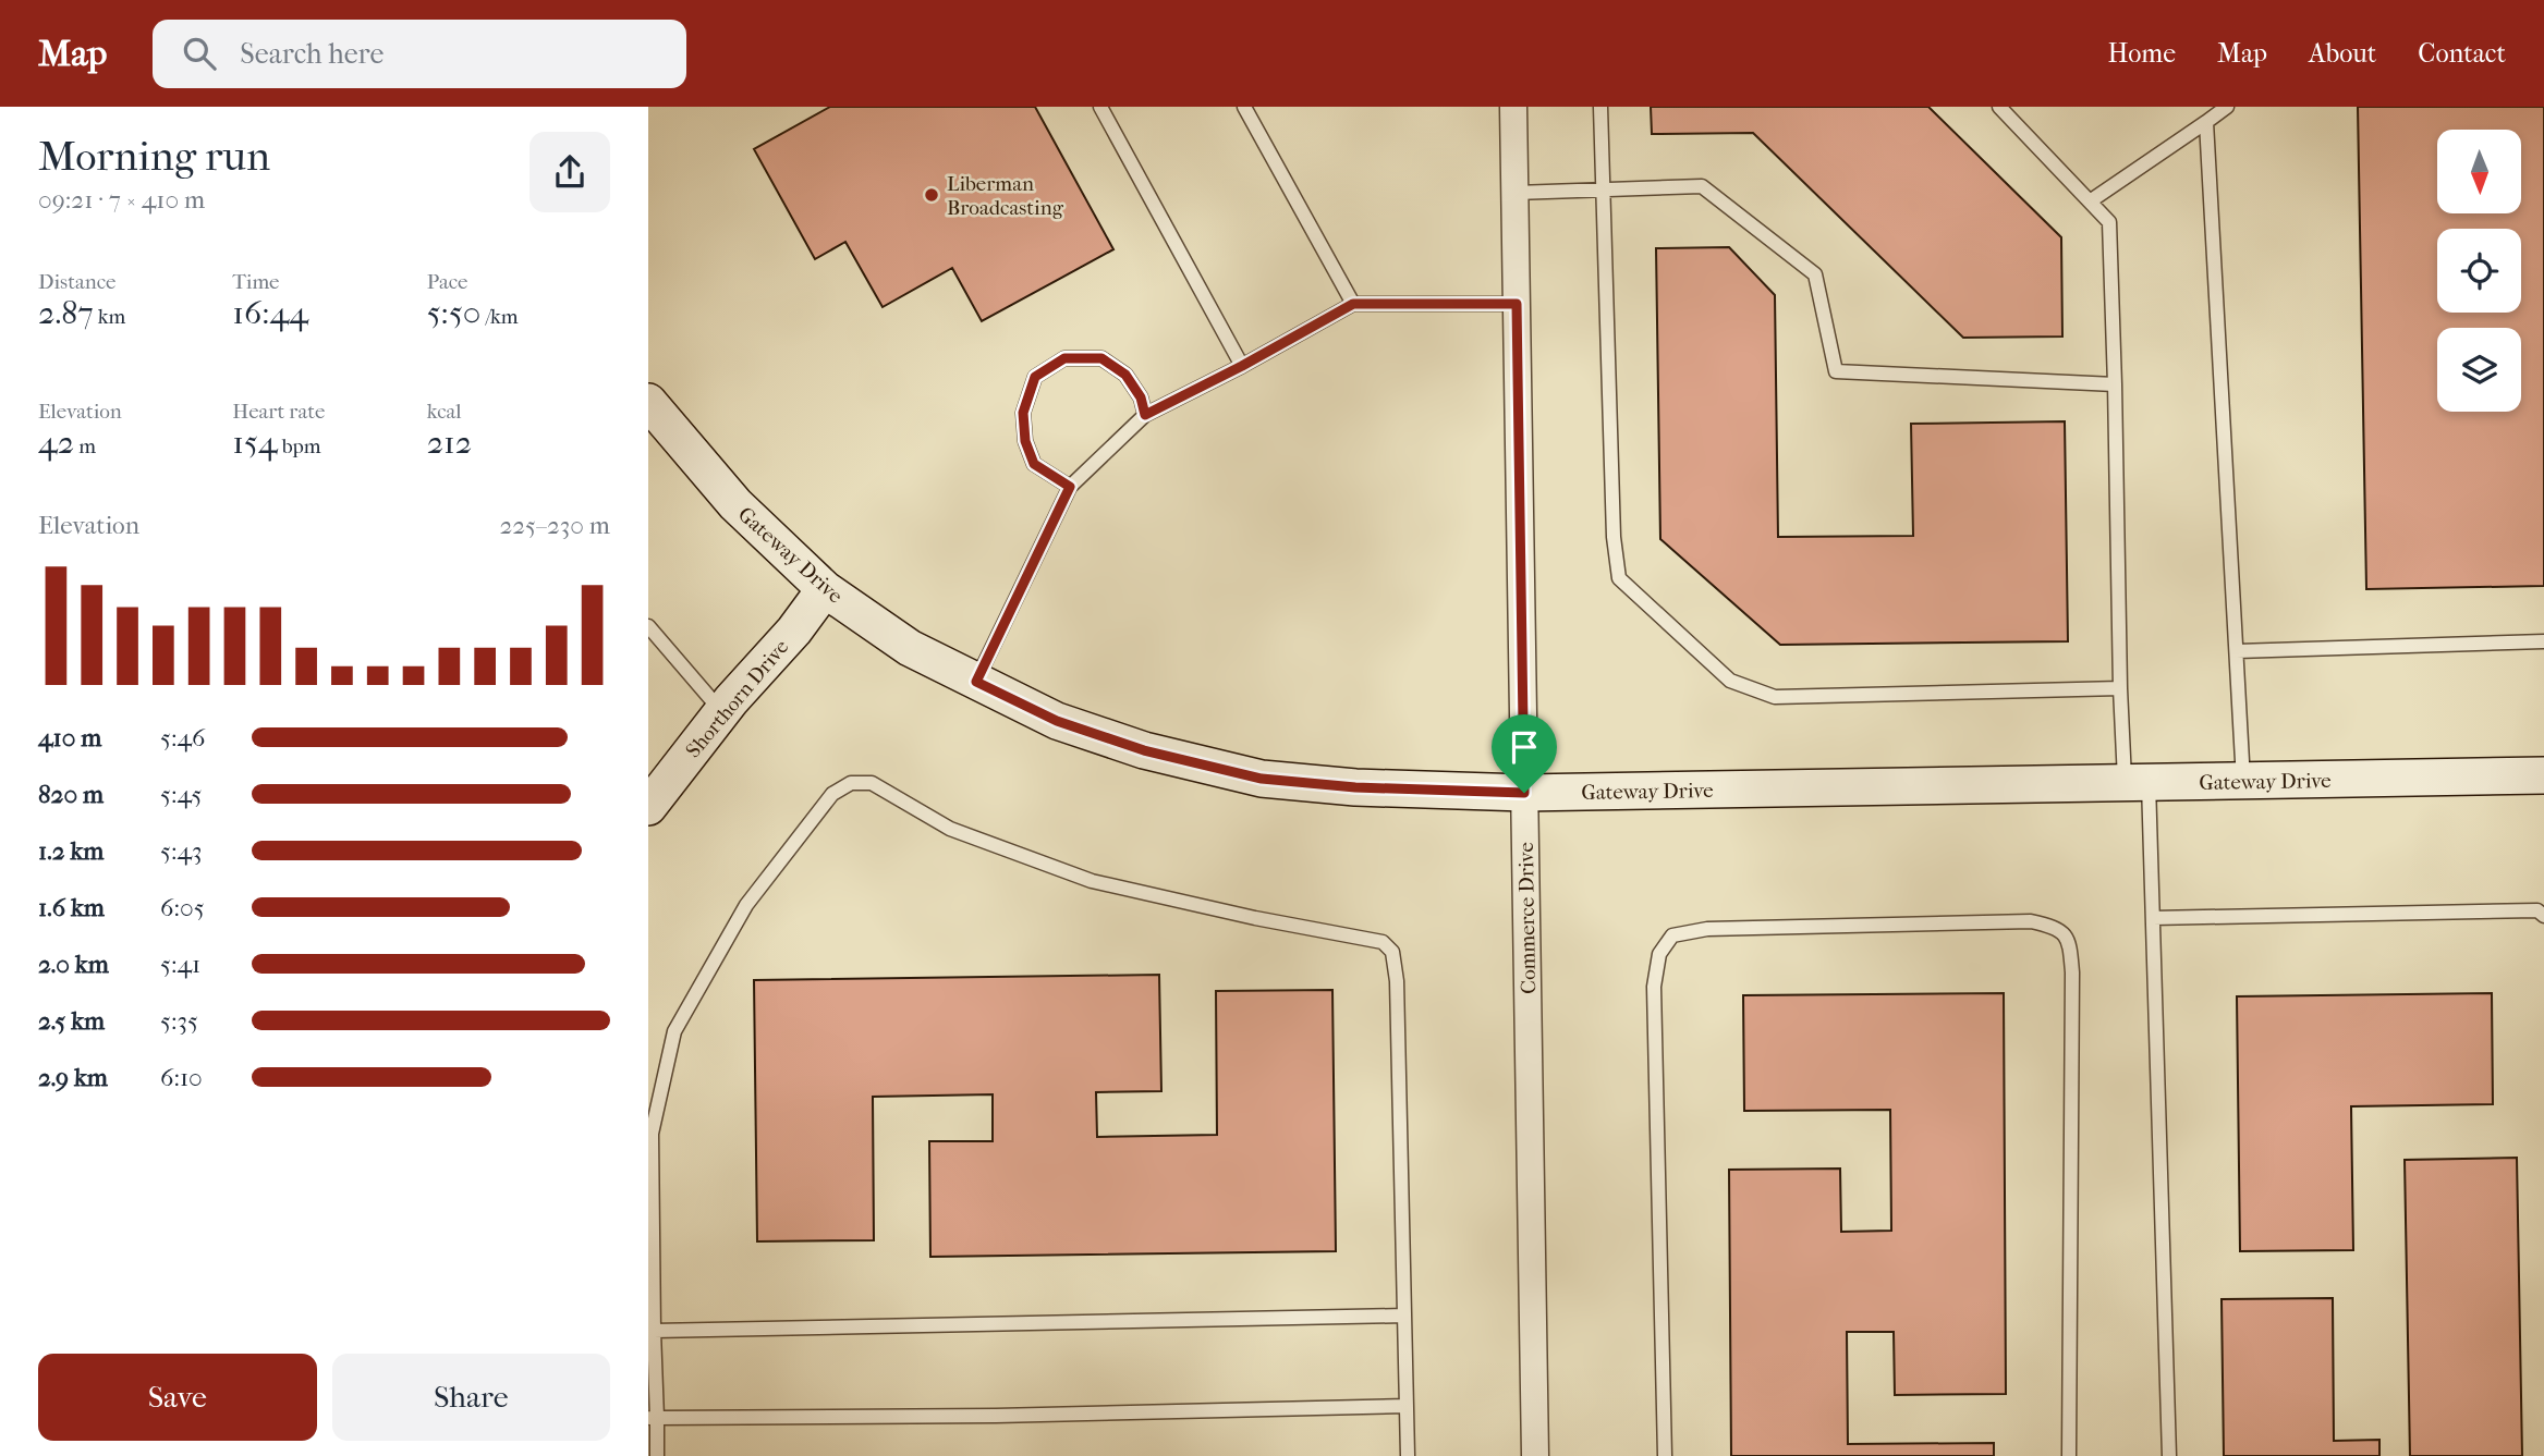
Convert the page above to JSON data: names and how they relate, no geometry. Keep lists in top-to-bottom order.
{
  "streets": {
    "street": ["Gateway Drive", "Shorthorn Drive", "Commerce Drive"]
  },
  "crossings": [
    ["Gateway Drive", "Shorthorn Drive"],
    ["Gateway Drive", "Commerce Drive"]
  ],
  "places": ["Liberman Broadcasting"],
  "north": "bottom",
  "page": {
    "header": "Map",
    "search": "Search here",
    "nav": [
      "Home",
      "Map",
      "About",
      "Contact"
    ],
    "heading": ["Morning run", "09:21 · 7 × 410 m"],
    "stats": [
      ["Distance", "2.87 km"],
      ["Time", "16:44"],
      ["Pace", "5:50 /km"],
      ["Elevation", "42 m"],
      ["Heart rate", "154 bpm"],
      ["kcal", "212"]
    ],
    "chart": ["Elevation", "225–230 m"],
    "list": [
      {
        "name": "410 m",
        "note": "5:46"
      },
      {
        "name": "820 m",
        "note": "5:45"
      },
      {
        "name": "1.2 km",
        "note": "5:43"
      },
      {
        "name": "1.6 km",
        "note": "6:05"
      },
      {
        "name": "2.0 km",
        "note": "5:41"
      },
      {
        "name": "2.5 km",
        "note": "5:35"
      },
      {
        "name": "2.9 km",
        "note": "6:10"
      }
    ],
    "buttons": ["Save", "Share"]
  }
}
